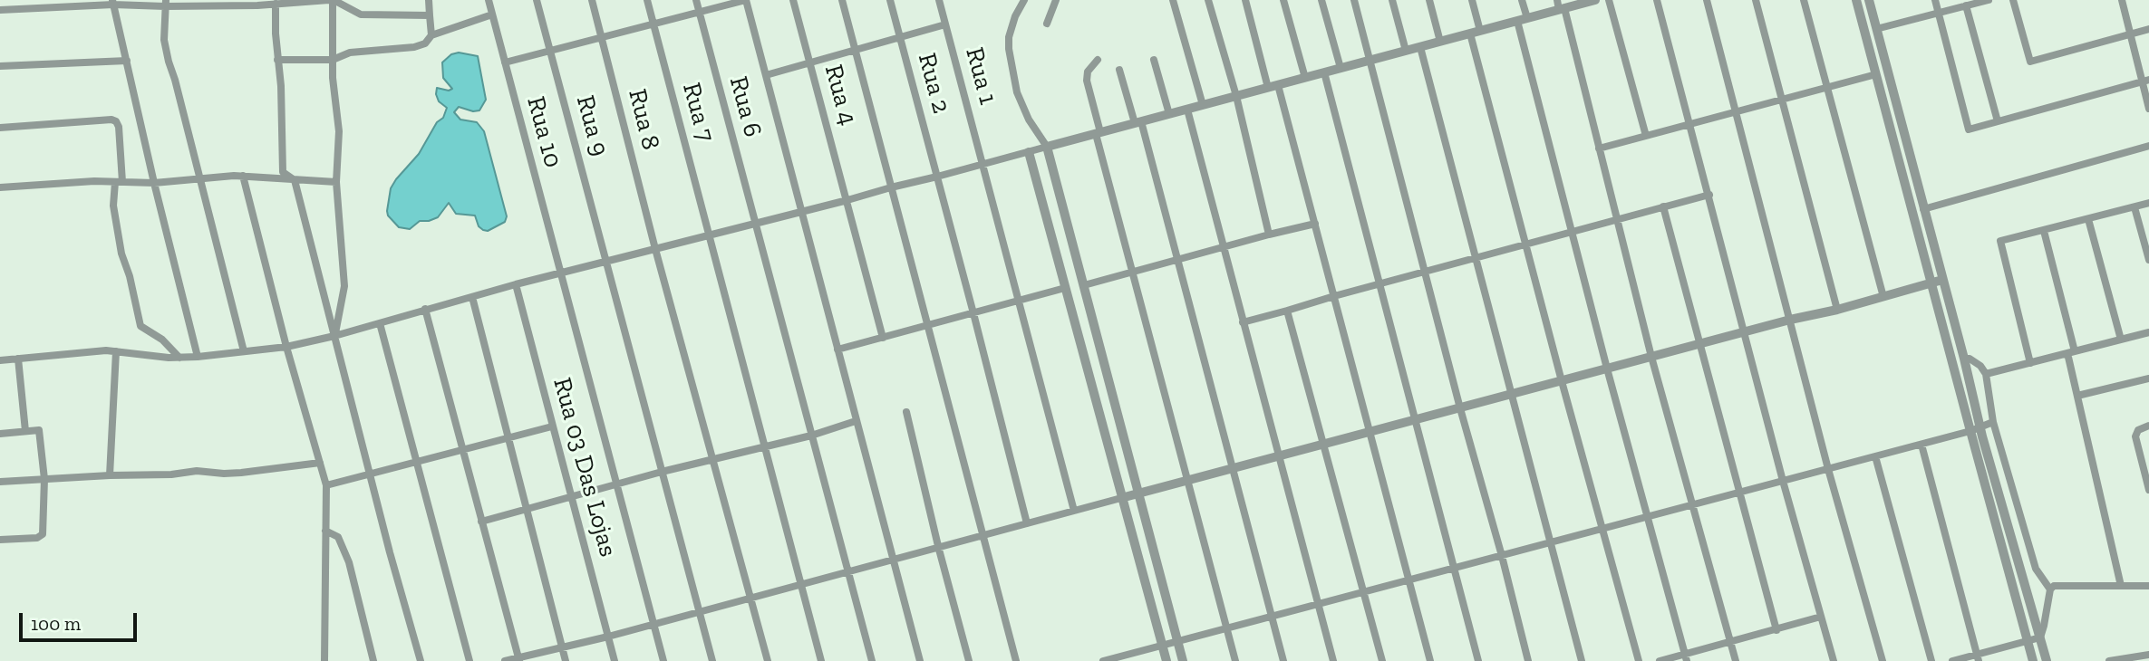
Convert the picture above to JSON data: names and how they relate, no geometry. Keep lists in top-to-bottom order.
{
  "streets": {
    "street": [
      "Rua 1",
      "Rua 2",
      "Rua 4",
      "Rua 6",
      "Rua 7",
      "Rua 8",
      "Rua 9",
      "Rua 10",
      "Rua 03 Das Lojas"
    ]
  },
  "scale_bar": "100 m"
}
